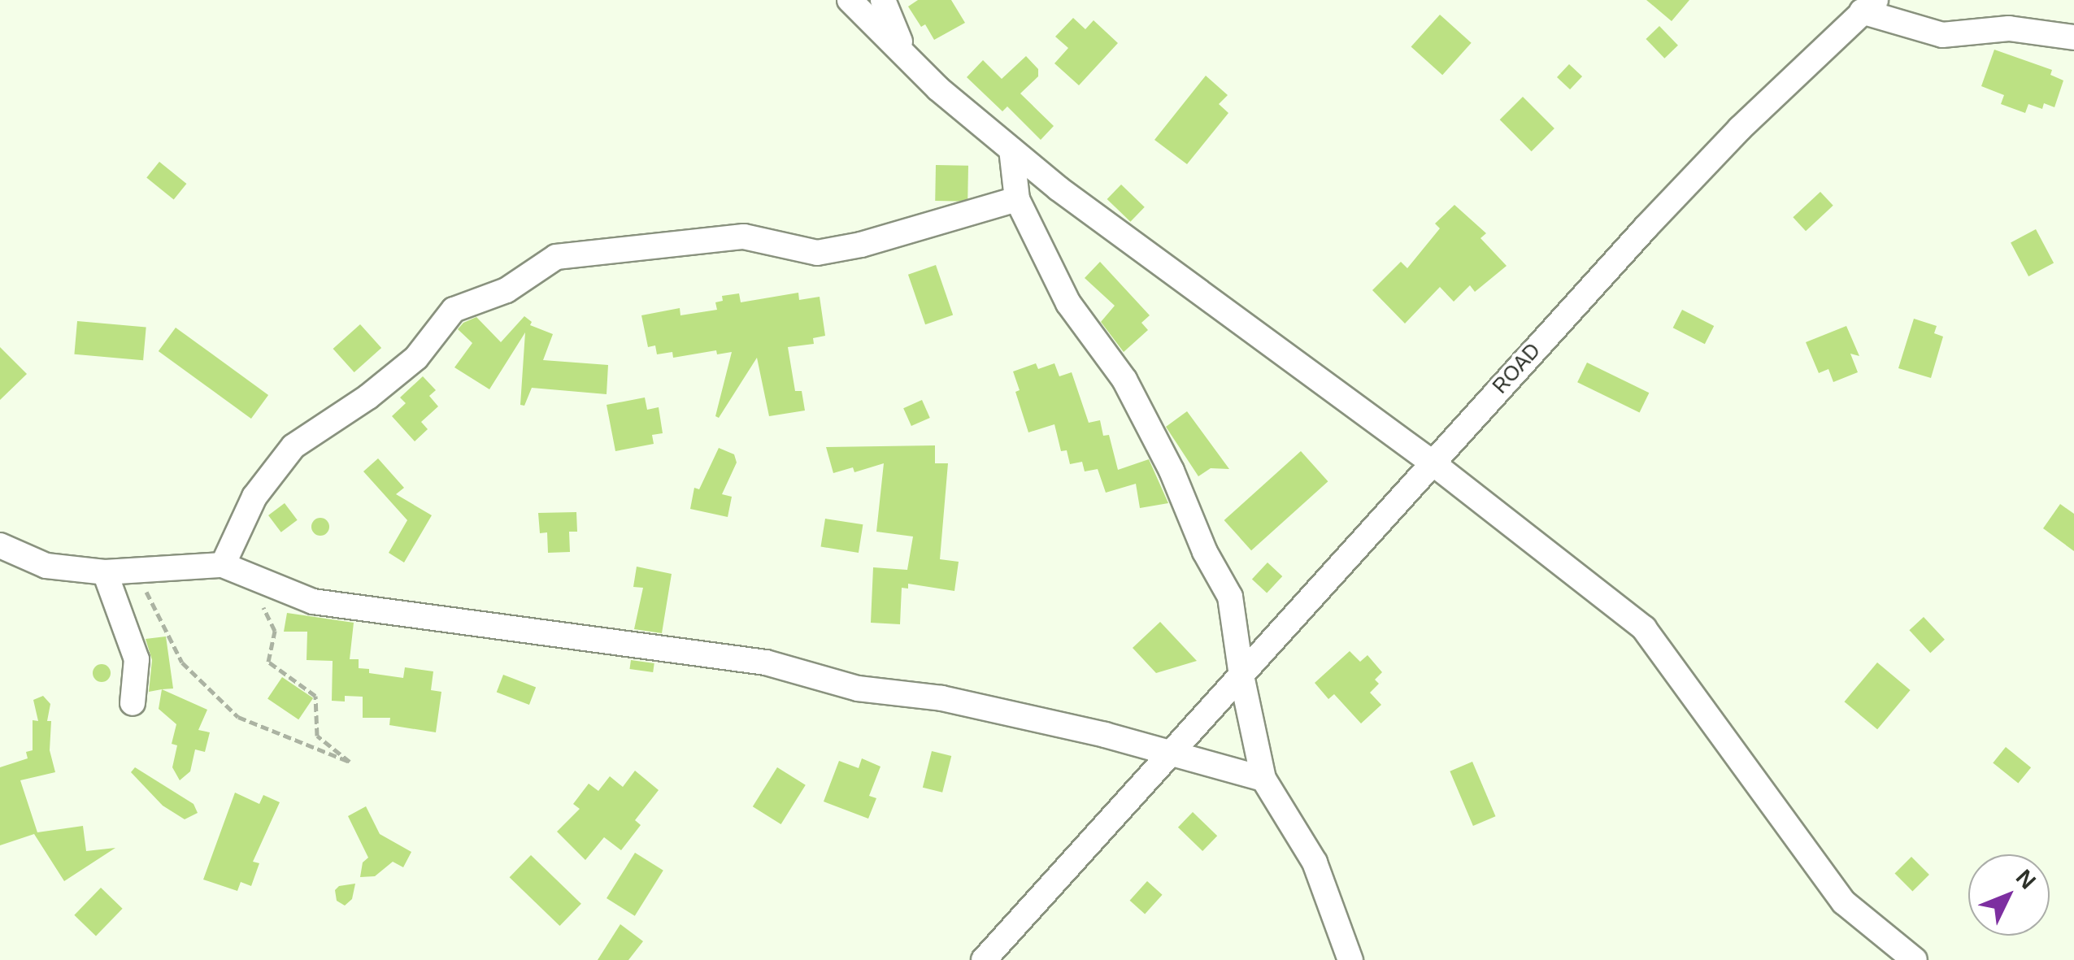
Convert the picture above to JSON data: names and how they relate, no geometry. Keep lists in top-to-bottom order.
{
  "streets": {
    "street": ["ROAD"]
  },
  "north": "top right"
}
